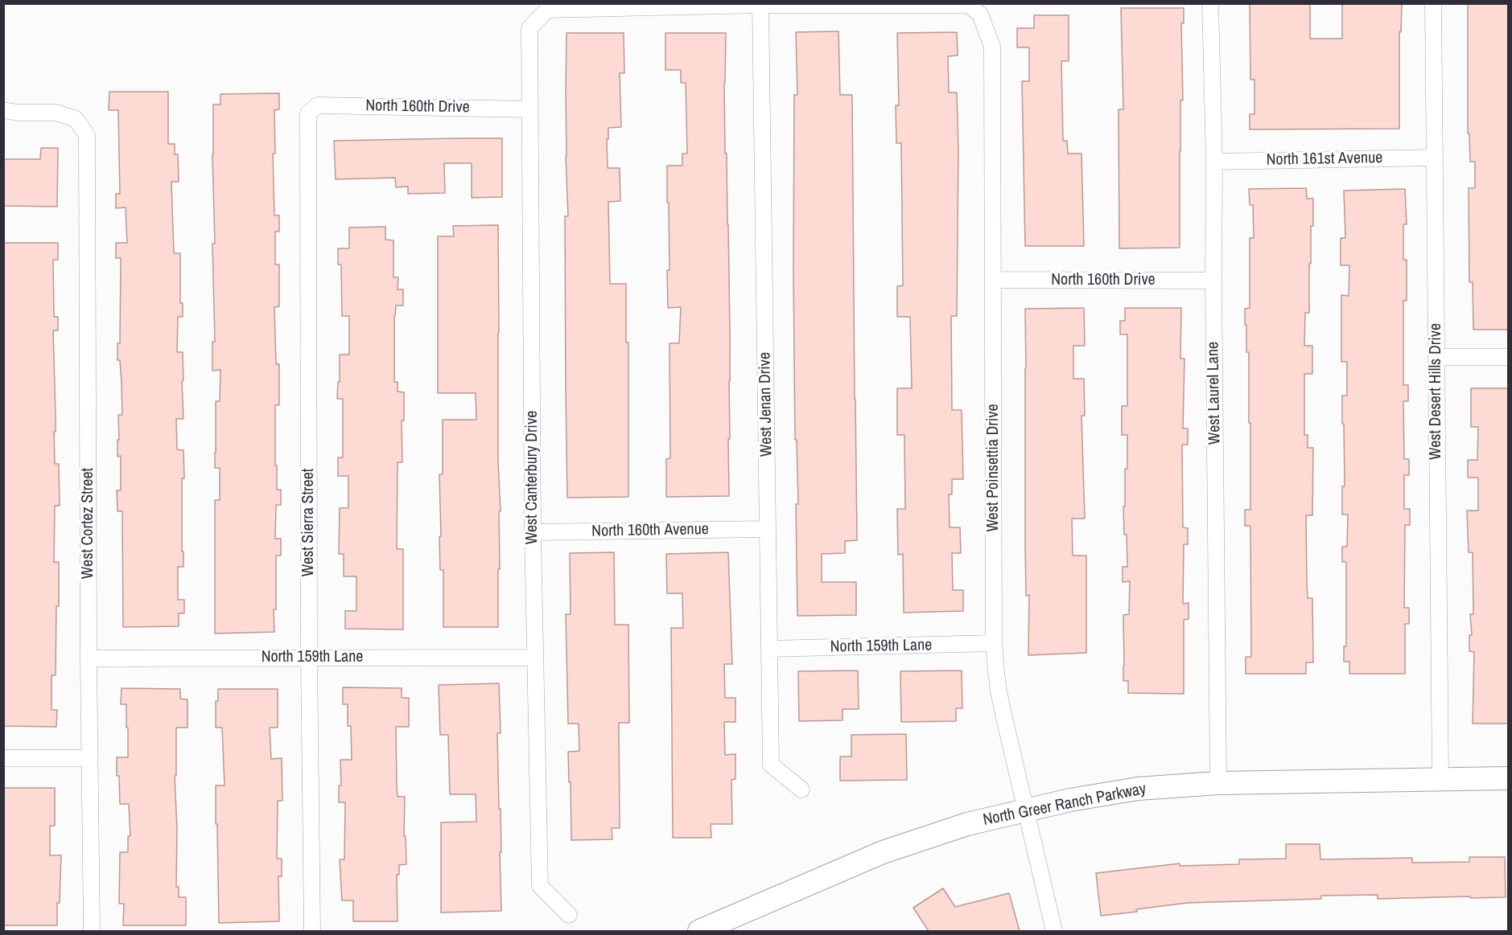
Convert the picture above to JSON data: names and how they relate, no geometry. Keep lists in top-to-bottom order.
{
  "streets": {
    "street": [
      "North 160th Drive",
      "North 161st Avenue",
      "West Desert Hills Drive",
      "West Laurel Lane",
      "West Jenan Drive",
      "West Poinsettia Drive",
      "West Canterbury Drive",
      "West Sierra Street",
      "West Cortez Street",
      "North 160th Avenue",
      "North 159th Lane",
      "North Greer Ranch Parkway"
    ]
  },
  "crossings": [
    ["North 160th Drive", "West Laurel Lane"],
    ["North 160th Drive", "West Poinsettia Drive"],
    ["North 160th Drive", "West Canterbury Drive"],
    ["North 160th Drive", "West Sierra Street"],
    ["North 161st Avenue", "West Desert Hills Drive"],
    ["North 161st Avenue", "West Laurel Lane"],
    ["West Desert Hills Drive", "North Greer Ranch Parkway"],
    ["West Laurel Lane", "North Greer Ranch Parkway"],
    ["West Jenan Drive", "West Canterbury Drive"],
    ["West Jenan Drive", "North 160th Avenue"],
    ["West Jenan Drive", "North 159th Lane"],
    ["West Poinsettia Drive", "North 159th Lane"],
    ["West Poinsettia Drive", "North Greer Ranch Parkway"],
    ["West Canterbury Drive", "North 160th Avenue"],
    ["West Canterbury Drive", "North 159th Lane"],
    ["West Sierra Street", "North 159th Lane"],
    ["West Cortez Street", "North 159th Lane"]
  ]
}
